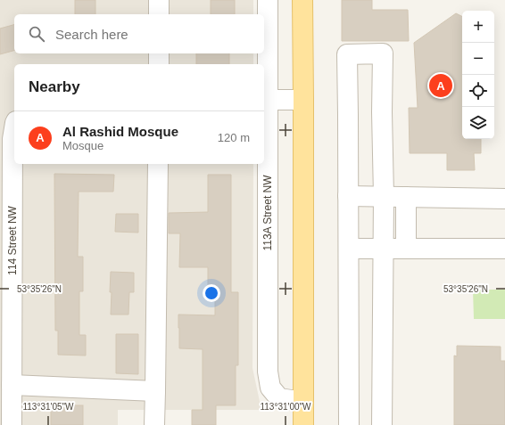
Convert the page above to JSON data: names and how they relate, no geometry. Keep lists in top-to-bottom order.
{
  "streets": {
    "street": ["113A Street NW", "114 Street NW"]
  },
  "page": {
    "map_buttons": ["+", "−"],
    "search": "Search here",
    "heading": "Nearby",
    "pins": "A",
    "list": [
      {
        "mark": "A",
        "name": "Al Rashid Mosque",
        "note": "Mosque",
        "value": "120 m"
      }
    ]
  },
  "coordinates": ["53°35'26\"N", "113°31'05\"W", "113°31'00\"W"]
}
